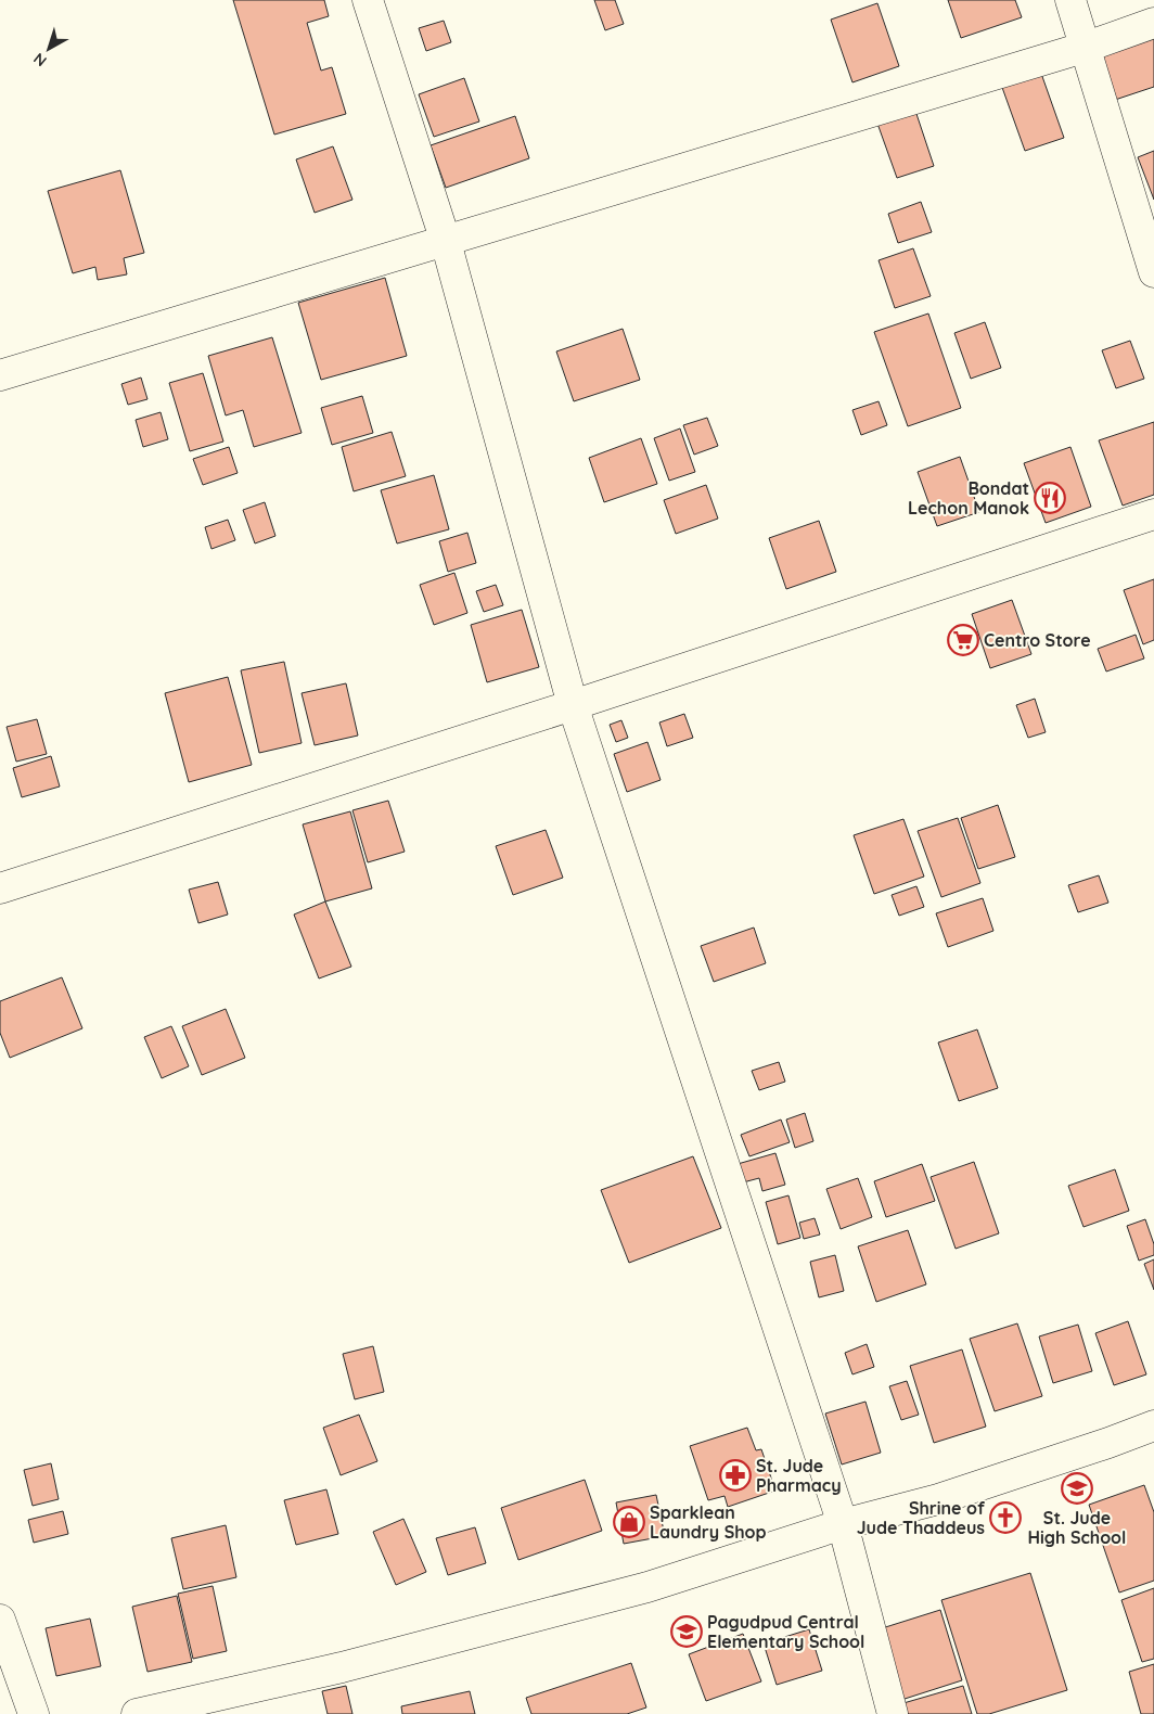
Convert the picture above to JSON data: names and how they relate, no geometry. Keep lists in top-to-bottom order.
{
  "places": {
    "restaurant": ["Bondat Lechon Manok"],
    "supermarket": ["Centro Store"],
    "pharmacy": ["St. Jude Pharmacy"],
    "school or university": ["St. Jude High School", "Pagudpud Central Elementary School"],
    "church": ["Shrine of Jude Thaddeus"],
    "shop": ["Sparklean Laundry Shop"]
  },
  "north": "bottom left"
}
